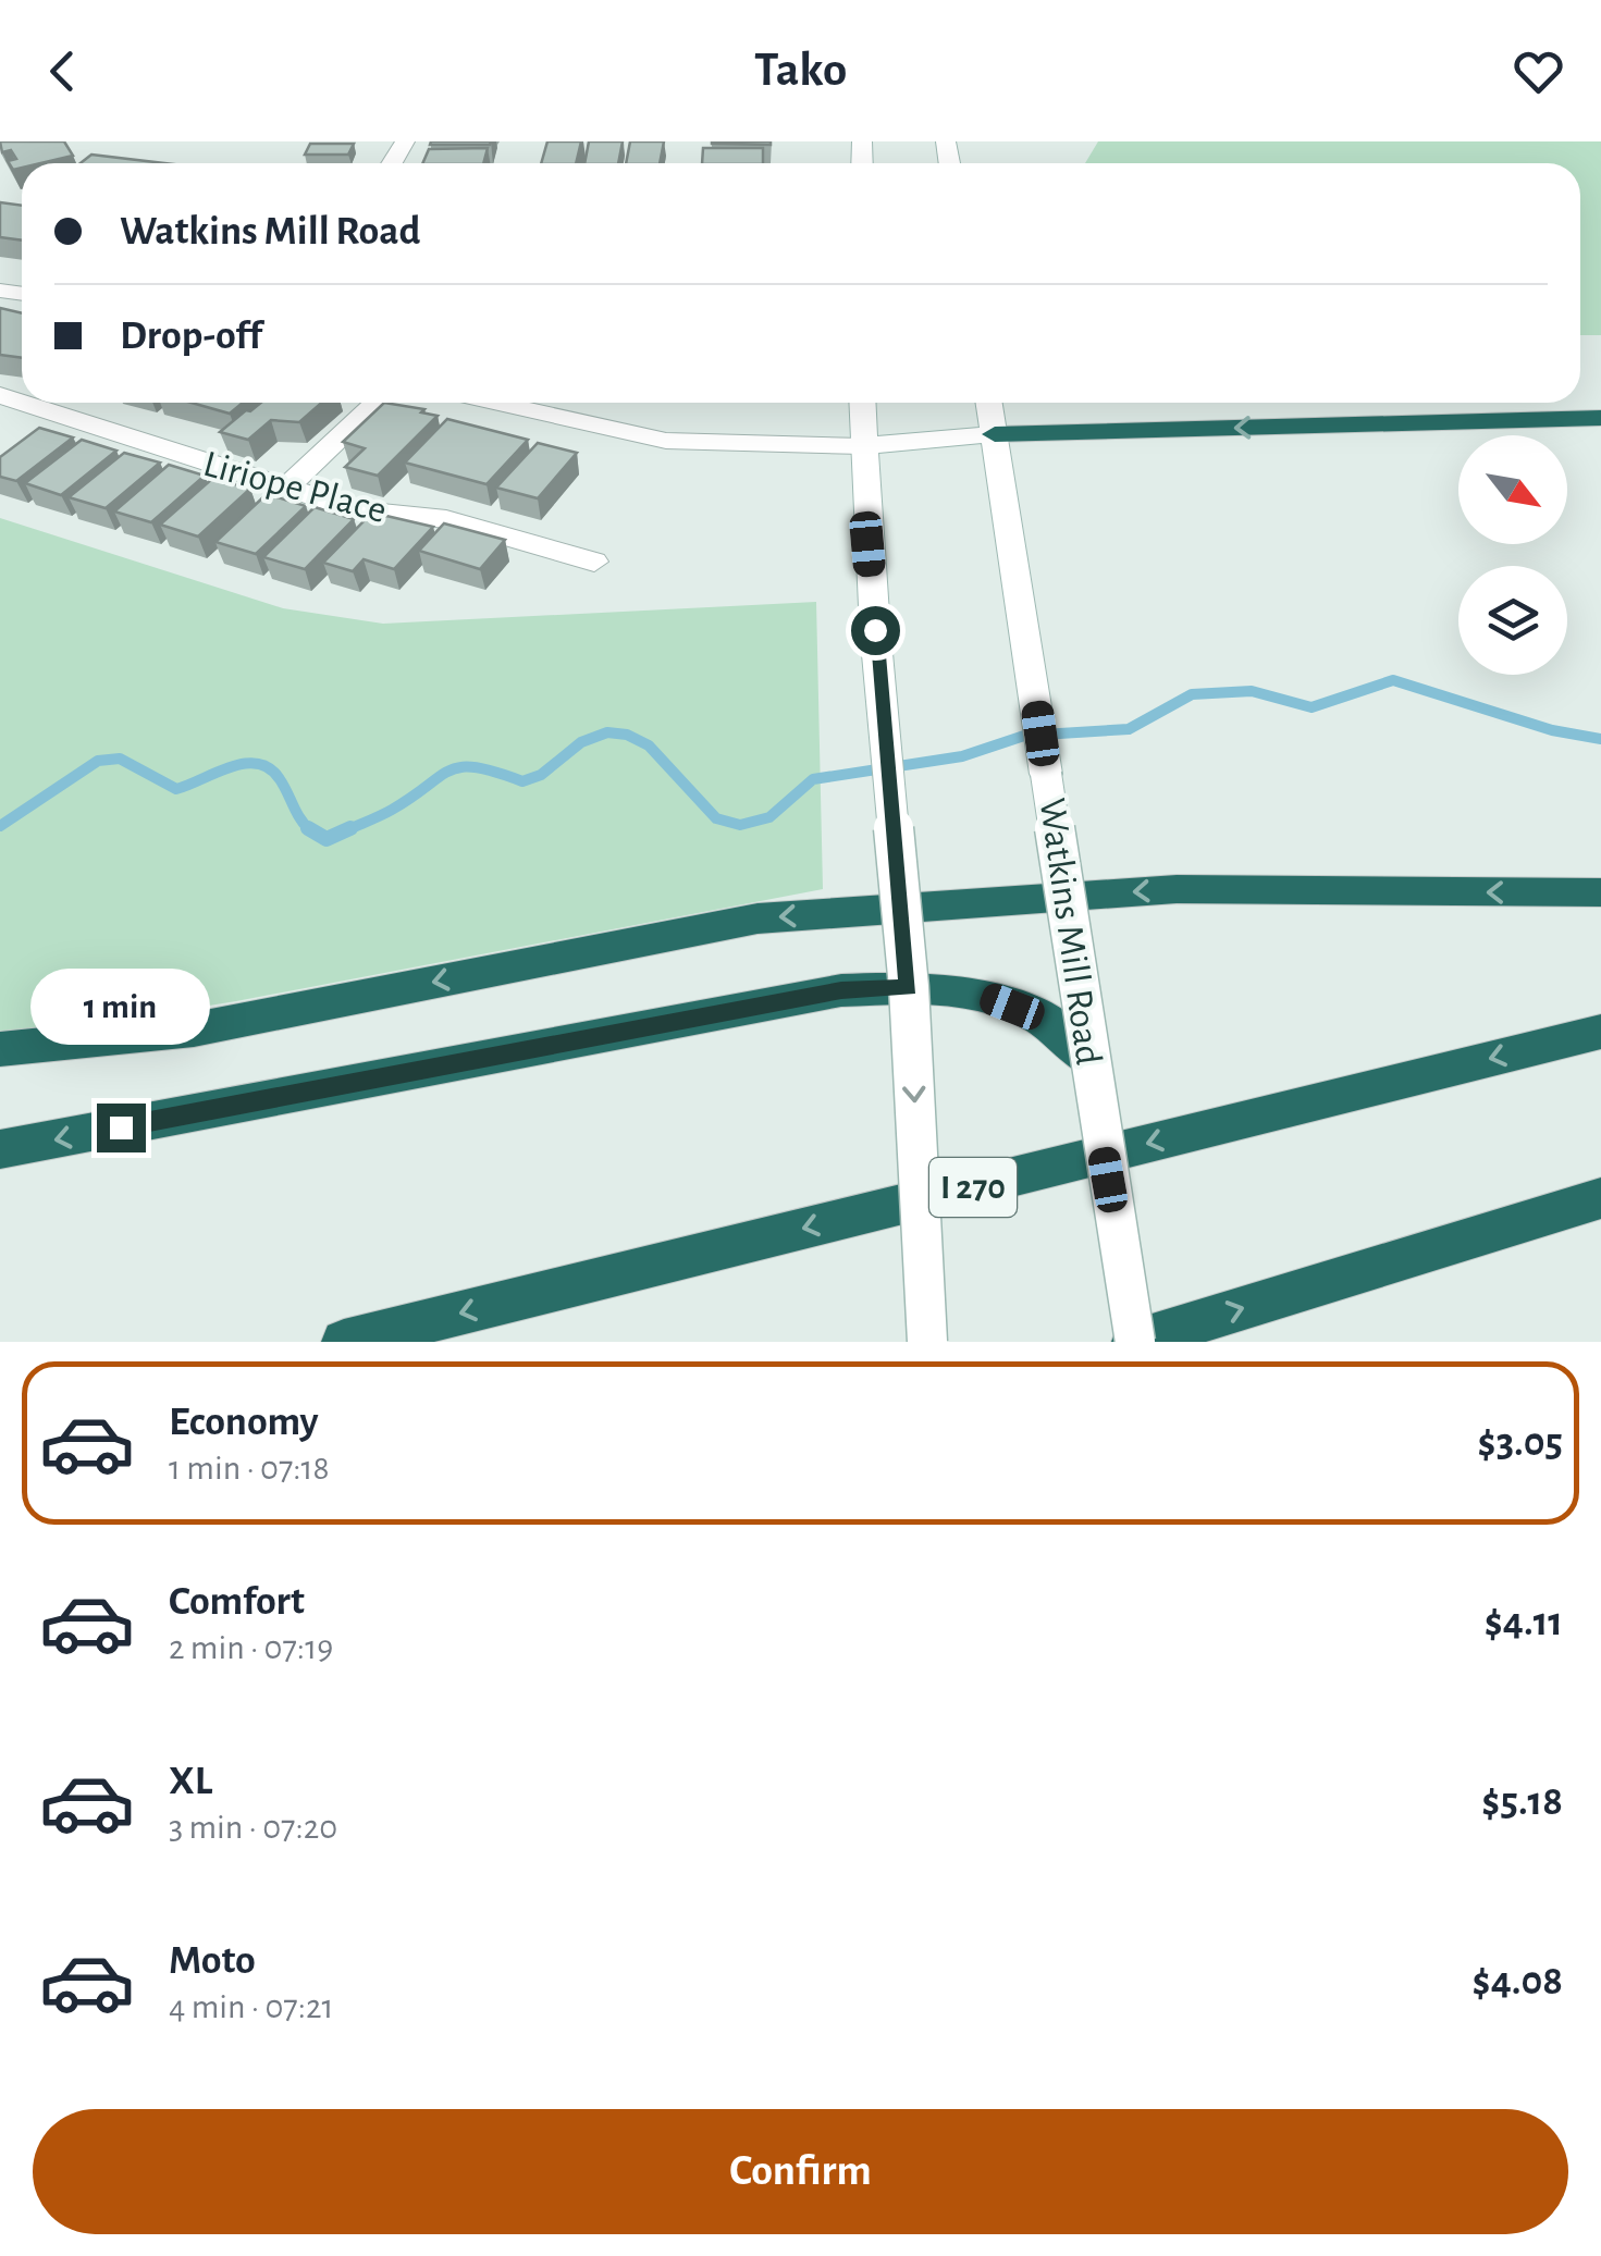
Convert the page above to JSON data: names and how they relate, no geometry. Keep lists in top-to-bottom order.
{
  "streets": {
    "highway": ["I 270"],
    "main road": ["Liriope Place", "Watkins Mill Road"]
  },
  "north": "bottom right",
  "page": {
    "header": "Tako",
    "banner": ["Watkins Mill Road", "Drop-off"],
    "bubble": "1 min",
    "list": [
      {
        "name": "Economy",
        "note": "1 min · 07:18",
        "value": "$3.05"
      },
      {
        "name": "Comfort",
        "note": "2 min · 07:19",
        "value": "$4.11"
      },
      {
        "name": "XL",
        "note": "3 min · 07:20",
        "value": "$5.18"
      },
      {
        "name": "Moto",
        "note": "4 min · 07:21",
        "value": "$4.08"
      }
    ],
    "buttons": "Confirm"
  }
}
